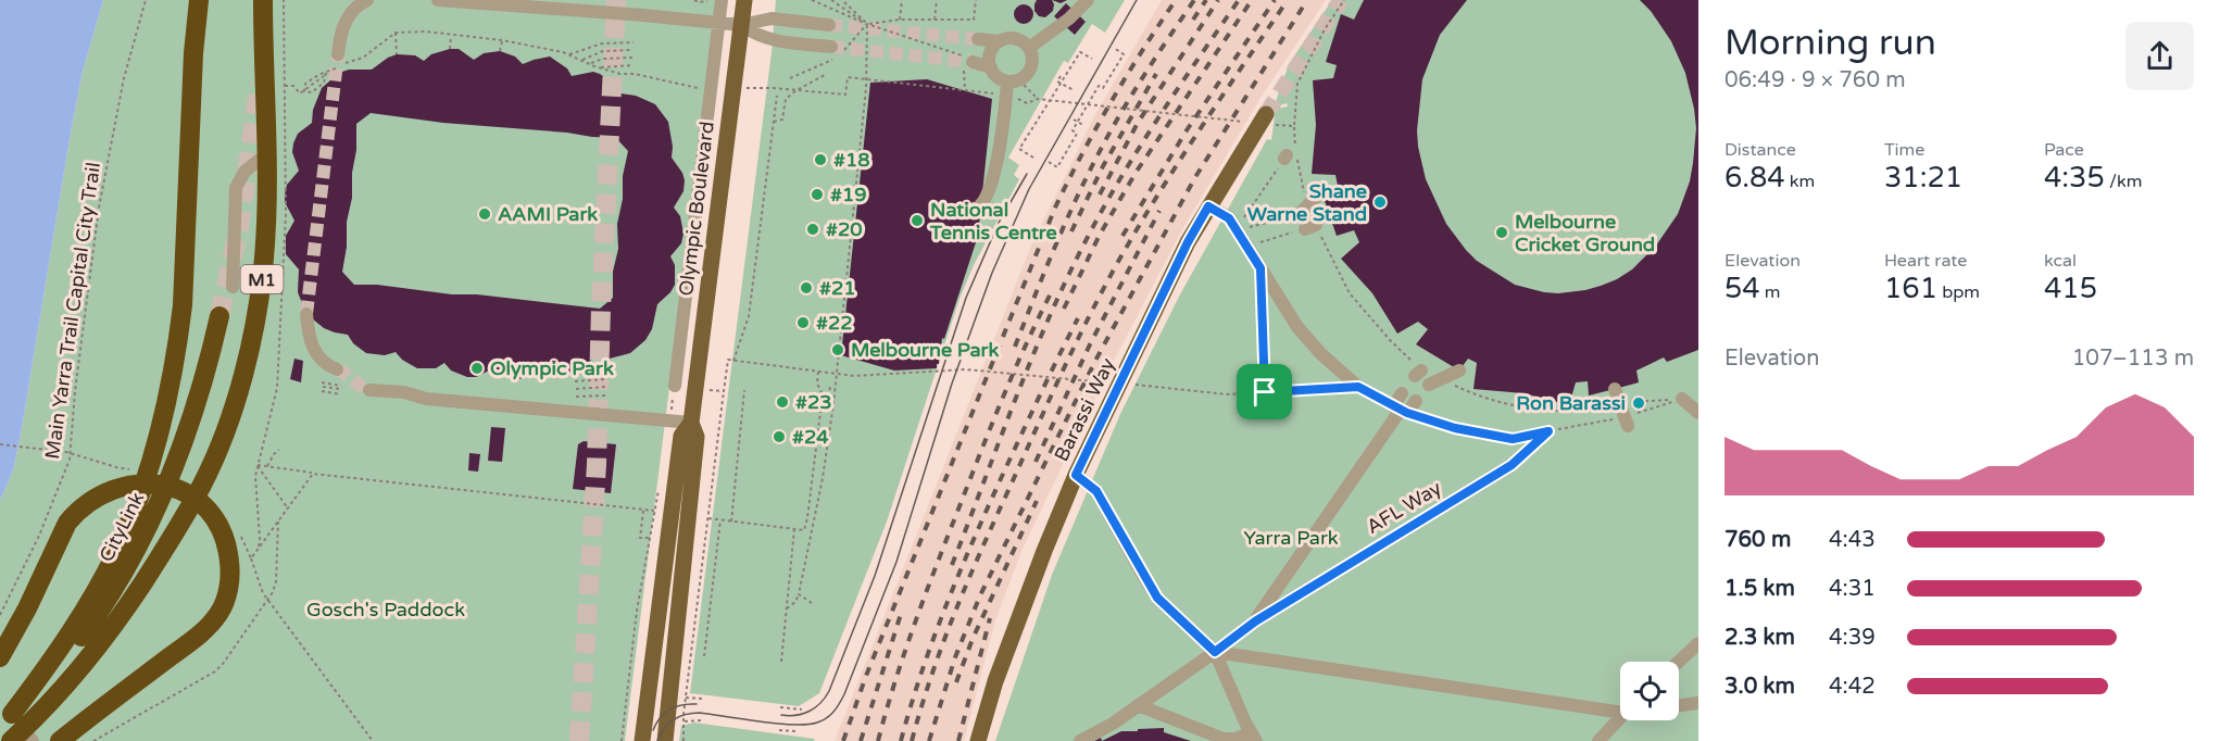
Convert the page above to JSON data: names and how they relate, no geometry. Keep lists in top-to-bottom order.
{
  "streets": {
    "highway": ["M1", "CityLink"],
    "main road": ["Olympic Boulevard", "Barassi Way"],
    "street": ["AFL Way"],
    "path": ["Main Yarra Trail Capital City Trail"]
  },
  "crossings": [
    ["M1", "CityLink"]
  ],
  "parks": ["Yarra Park", "Gosch's Paddock"],
  "places": [
    "#18",
    "#19",
    "Shane Warne Stand",
    "AAMI Park",
    "National Tennis Centre",
    "#20",
    "Melbourne Cricket Ground",
    "#21",
    "#22",
    "Melbourne Park",
    "Olympic Park",
    "#23",
    "Ron Barassi",
    "#24"
  ],
  "page": {
    "heading": ["Morning run", "06:49 · 9 × 760 m"],
    "stats": [
      ["Distance", "6.84 km"],
      ["Time", "31:21"],
      ["Pace", "4:35 /km"],
      ["Elevation", "54 m"],
      ["Heart rate", "161 bpm"],
      ["kcal", "415"]
    ],
    "chart": ["Elevation", "107–113 m"],
    "list": [
      {
        "name": "760 m",
        "note": "4:43"
      },
      {
        "name": "1.5 km",
        "note": "4:31"
      },
      {
        "name": "2.3 km",
        "note": "4:39"
      },
      {
        "name": "3.0 km",
        "note": "4:42"
      }
    ]
  }
}
